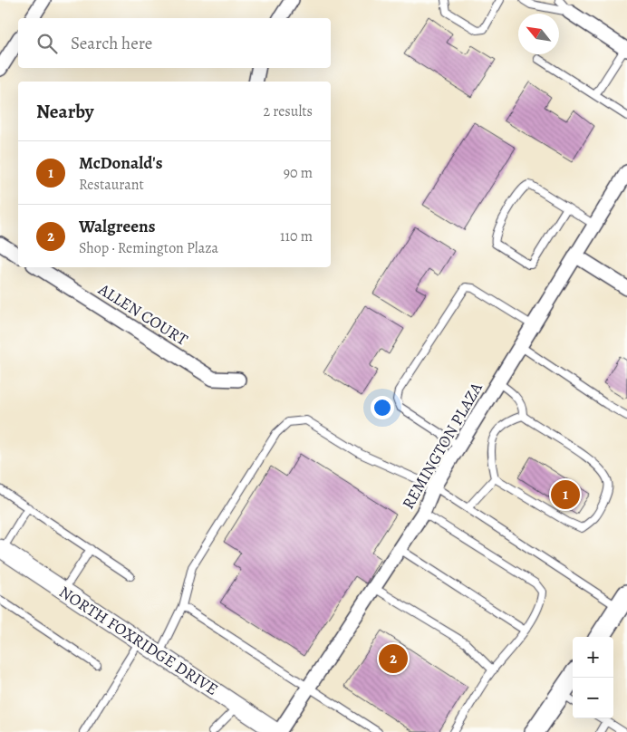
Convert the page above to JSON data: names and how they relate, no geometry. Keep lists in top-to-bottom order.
{
  "streets": {
    "street": ["ALLEN COURT", "REMINGTON PLAZA", "NORTH FOXRIDGE DRIVE"]
  },
  "crossings": [
    ["REMINGTON PLAZA", "NORTH FOXRIDGE DRIVE"]
  ],
  "north": "top left",
  "page": {
    "search": "Search here",
    "heading": ["Nearby", "2 results"],
    "list": [
      {
        "mark": "1",
        "name": "McDonald's",
        "note": "Restaurant",
        "value": "90 m"
      },
      {
        "mark": "2",
        "name": "Walgreens",
        "note": "Shop · Remington Plaza",
        "value": "110 m"
      }
    ],
    "pins": ["1", "2"],
    "map_buttons": ["+", "−"]
  }
}
